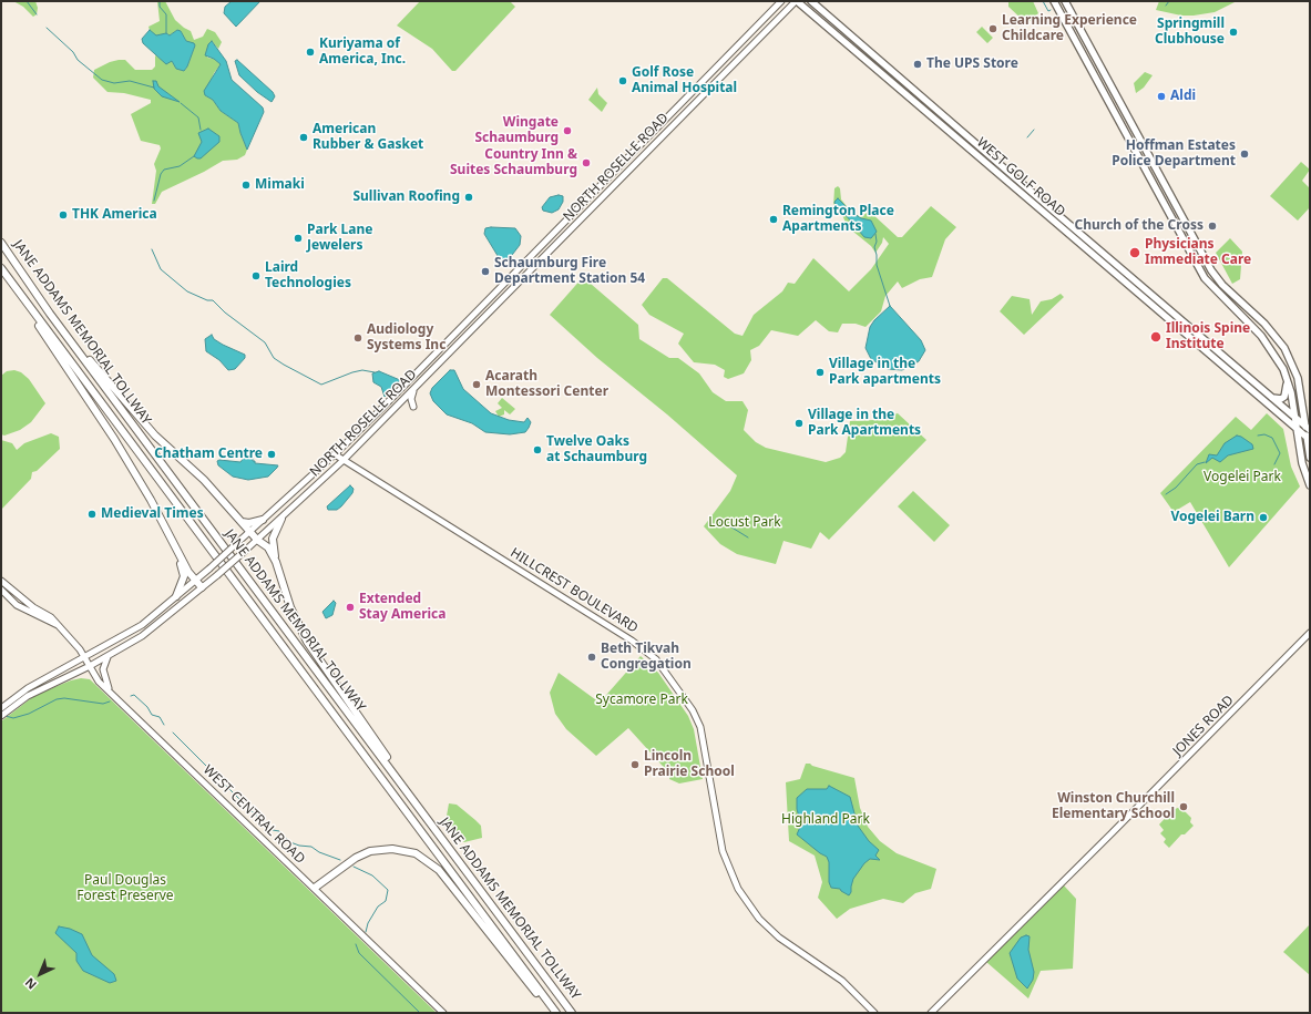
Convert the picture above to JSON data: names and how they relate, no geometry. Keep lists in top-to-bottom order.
{
  "streets": {
    "highway": ["JANE ADDAMS MEMORIAL TOLLWAY"],
    "main road": [
      "NORTH ROSELLE ROAD",
      "WEST GOLF ROAD",
      "HILLCREST BOULEVARD",
      "JONES ROAD",
      "WEST CENTRAL ROAD"
    ]
  },
  "crossings": [
    ["NORTH ROSELLE ROAD", "WEST GOLF ROAD"],
    ["NORTH ROSELLE ROAD", "HILLCREST BOULEVARD"],
    ["NORTH ROSELLE ROAD", "WEST CENTRAL ROAD"]
  ],
  "parks": [
    "Vogelei Park",
    "Locust Park",
    "Sycamore Park",
    "Highland Park",
    "Paul Douglas Forest Preserve"
  ],
  "places": [
    "Learning Experience Childcare",
    "Springmill Clubhouse",
    "Kuriyama of America, Inc.",
    "The UPS Store",
    "Golf Rose Animal Hospital",
    "Aldi",
    "Wingate Schaumburg",
    "American Rubber & Gasket",
    "Hoffman Estates Police Department",
    "Country Inn & Suites Schaumburg",
    "Mimaki",
    "Sullivan Roofing",
    "THK America",
    "Remington Place Apartments",
    "Church of the Cross",
    "Park Lane Jewelers",
    "Physicians Immediate Care",
    "Schaumburg Fire Department Station 54",
    "Laird Technologies",
    "Illinois Spine Institute",
    "Audiology Systems Inc",
    "Village in the Park apartments",
    "Acarath Montessori Center",
    "Village in the Park Apartments",
    "Twelve Oaks at Schaumburg",
    "Chatham Centre",
    "Medieval Times",
    "Vogelei Barn",
    "Extended Stay America",
    "Beth Tikvah Congregation",
    "Lincoln Prairie School",
    "Winston Churchill Elementary School"
  ],
  "north": "bottom left"
}
